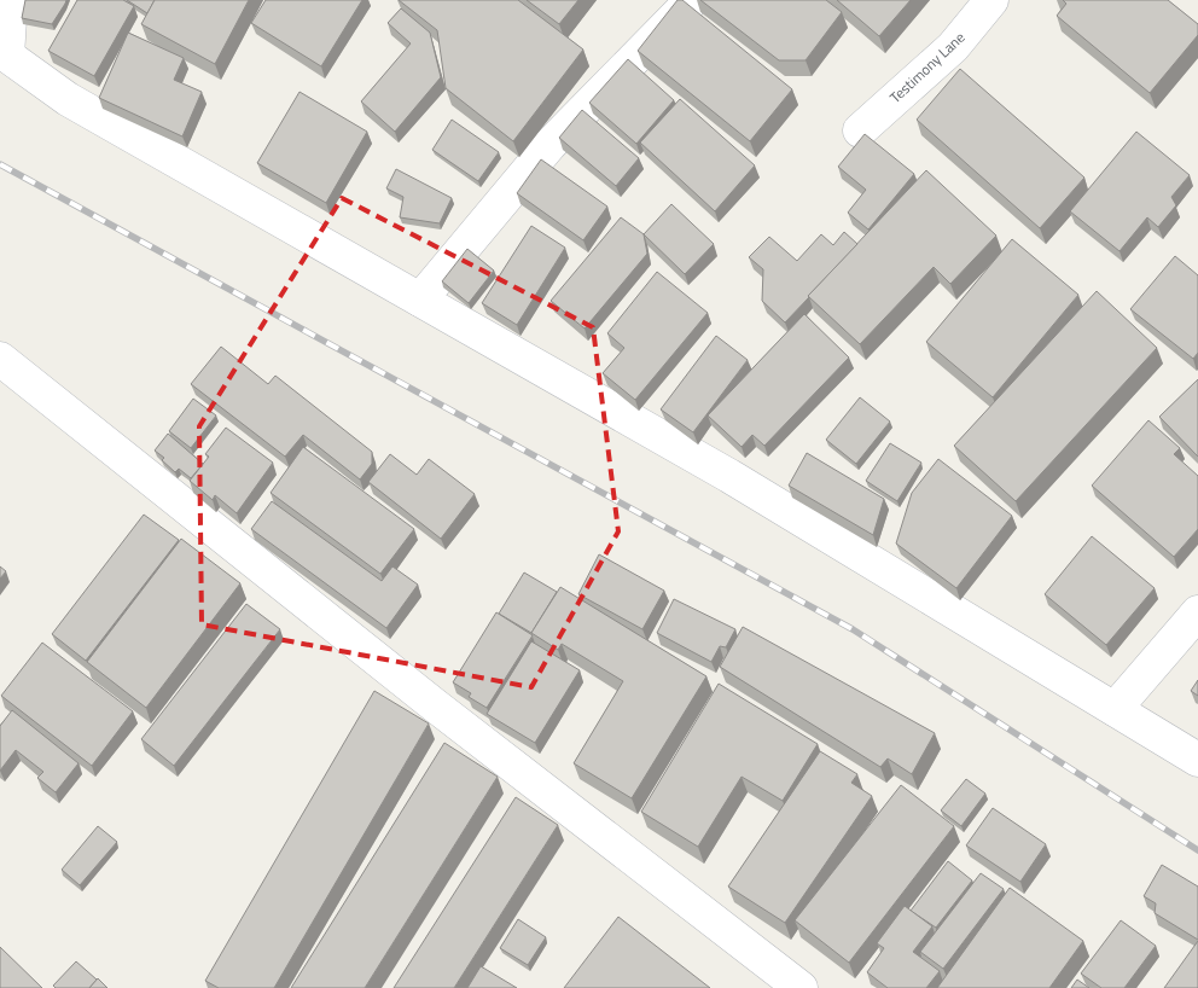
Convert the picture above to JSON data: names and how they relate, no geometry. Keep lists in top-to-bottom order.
{
  "streets": {
    "street": ["Testimony Lane"]
  }
}
